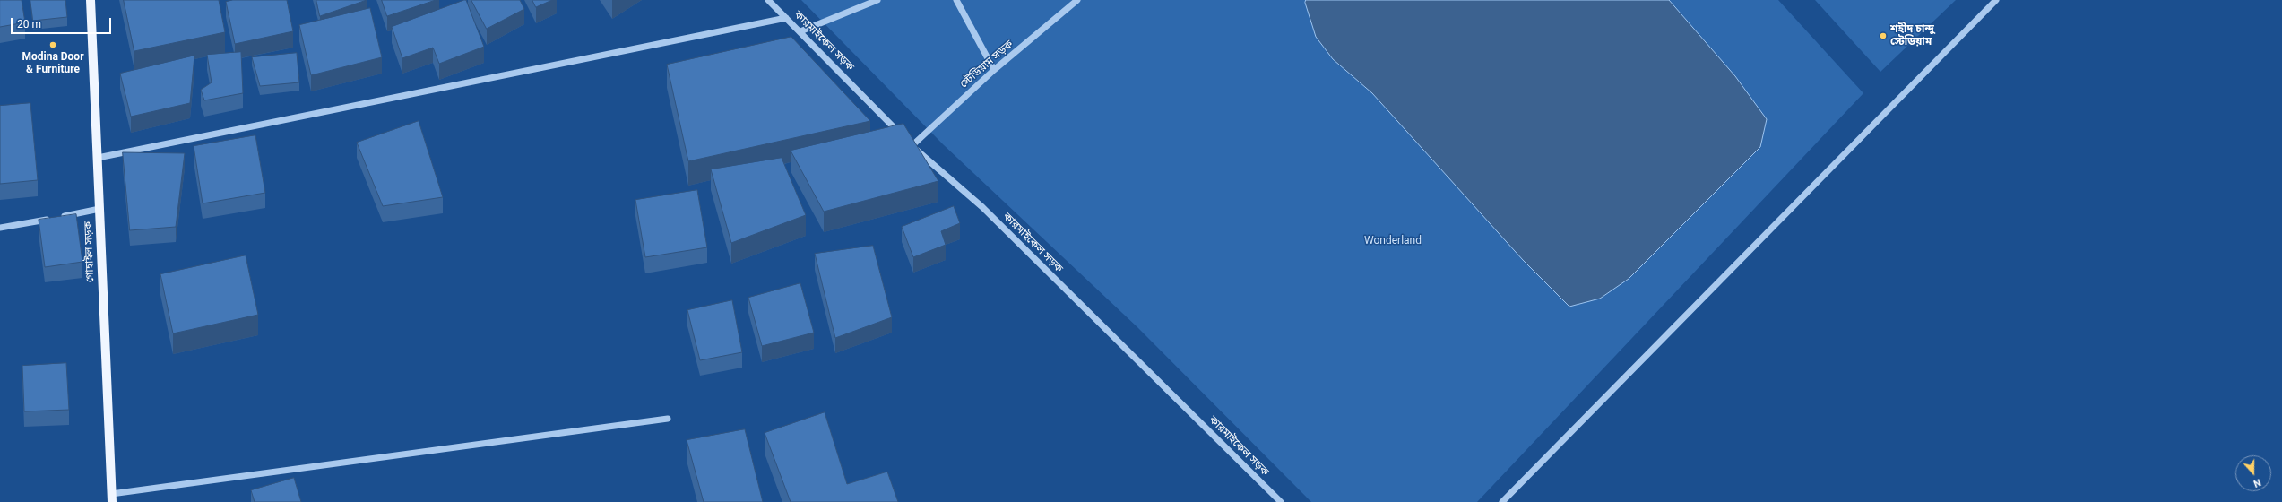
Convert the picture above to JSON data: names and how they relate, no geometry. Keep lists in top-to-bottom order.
{
  "streets": {
    "main road": ["গোহাইল সড়ক"],
    "street": ["কারমাইকেল সড়ক", "স্টেডিয়াম সড়ক"]
  },
  "crossings": [
    ["কারমাইকেল সড়ক", "স্টেডিয়াম সড়ক"]
  ],
  "parks": ["Wonderland"],
  "places": ["শহীদ চান্দু স্টেডিয়াম", "Modina Door & Furniture"],
  "scale_bar": "20 m",
  "north": "bottom"
}
